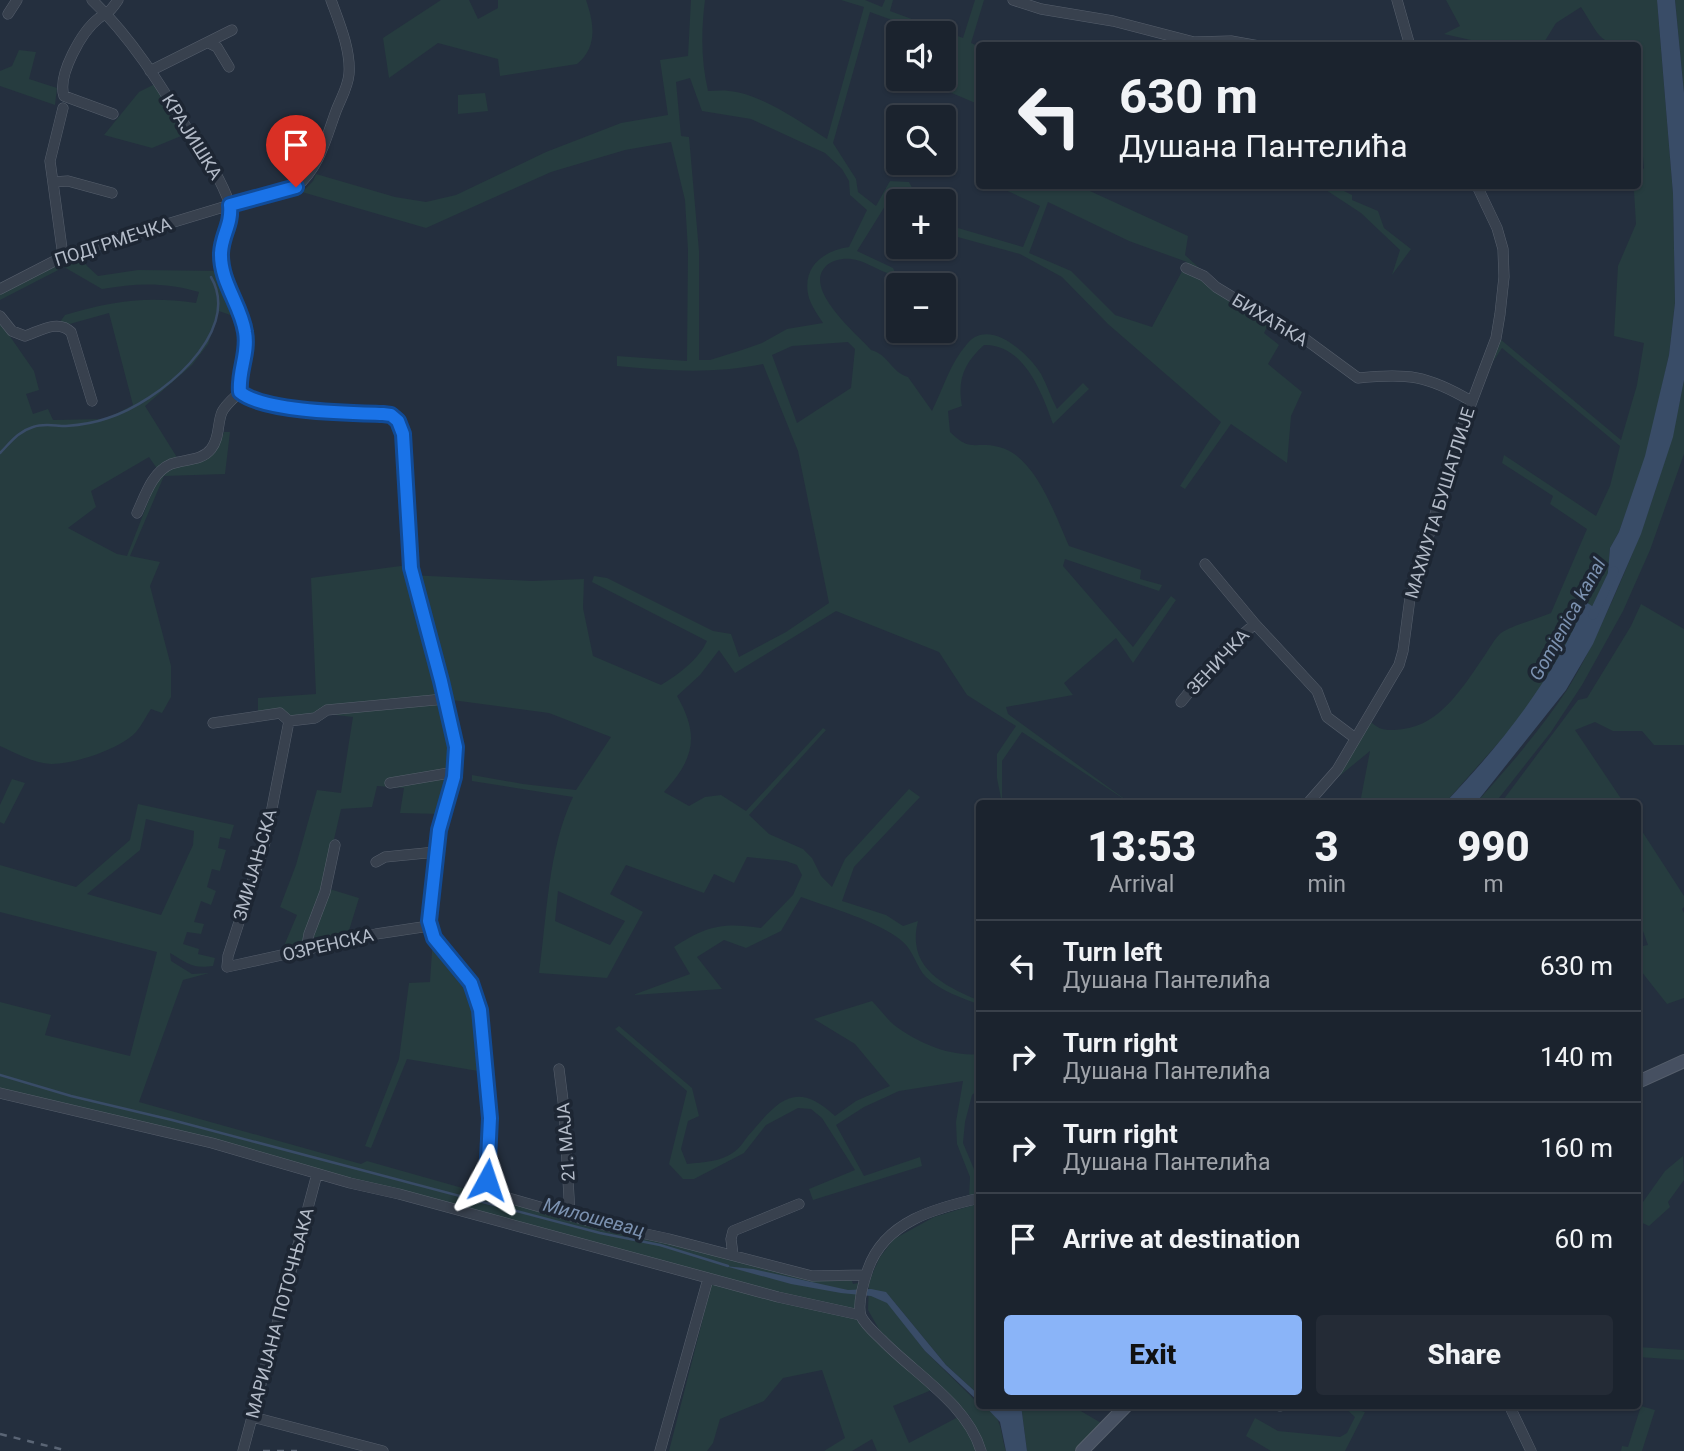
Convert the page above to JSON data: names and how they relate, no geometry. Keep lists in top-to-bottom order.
{
  "streets": {
    "street": [
      "КРАЈИШКА",
      "ПОДГРМЕЧКА",
      "БИХАЋКА",
      "МАХМУТА БУШАТЛИЈЕ",
      "ЗЕНИЧКА",
      "ЗМИЈАЊСКА",
      "ОЗРЕНСКА",
      "21. МАЈА",
      "МАРИЈАНА ПОТОЧЊАКА"
    ]
  },
  "crossings": [
    ["КРАЈИШКА", "ПОДГРМЕЧКА"],
    ["БИХАЋКА", "МАХМУТА БУШАТЛИЈЕ"],
    ["МАХМУТА БУШАТЛИЈЕ", "ЗЕНИЧКА"],
    ["ЗМИЈАЊСКА", "ОЗРЕНСКА"]
  ],
  "water": ["Gomjenica kanal", "Милошевац"],
  "page": {
    "map_buttons": ["+", "−"],
    "turn": ["630 m", "Душана Пантелића"],
    "eta": [
      "13:53",
      "Arrival",
      "3",
      "min",
      "990",
      "m"
    ],
    "list": [
      {
        "name": "Turn left",
        "note": "Душана Пантелића",
        "value": "630 m"
      },
      {
        "name": "Turn right",
        "note": "Душана Пантелића",
        "value": "140 m"
      },
      {
        "name": "Turn right",
        "note": "Душана Пантелића",
        "value": "160 m"
      },
      {
        "name": "Arrive at destination",
        "value": "60 m"
      }
    ],
    "buttons": ["Exit", "Share"]
  }
}
